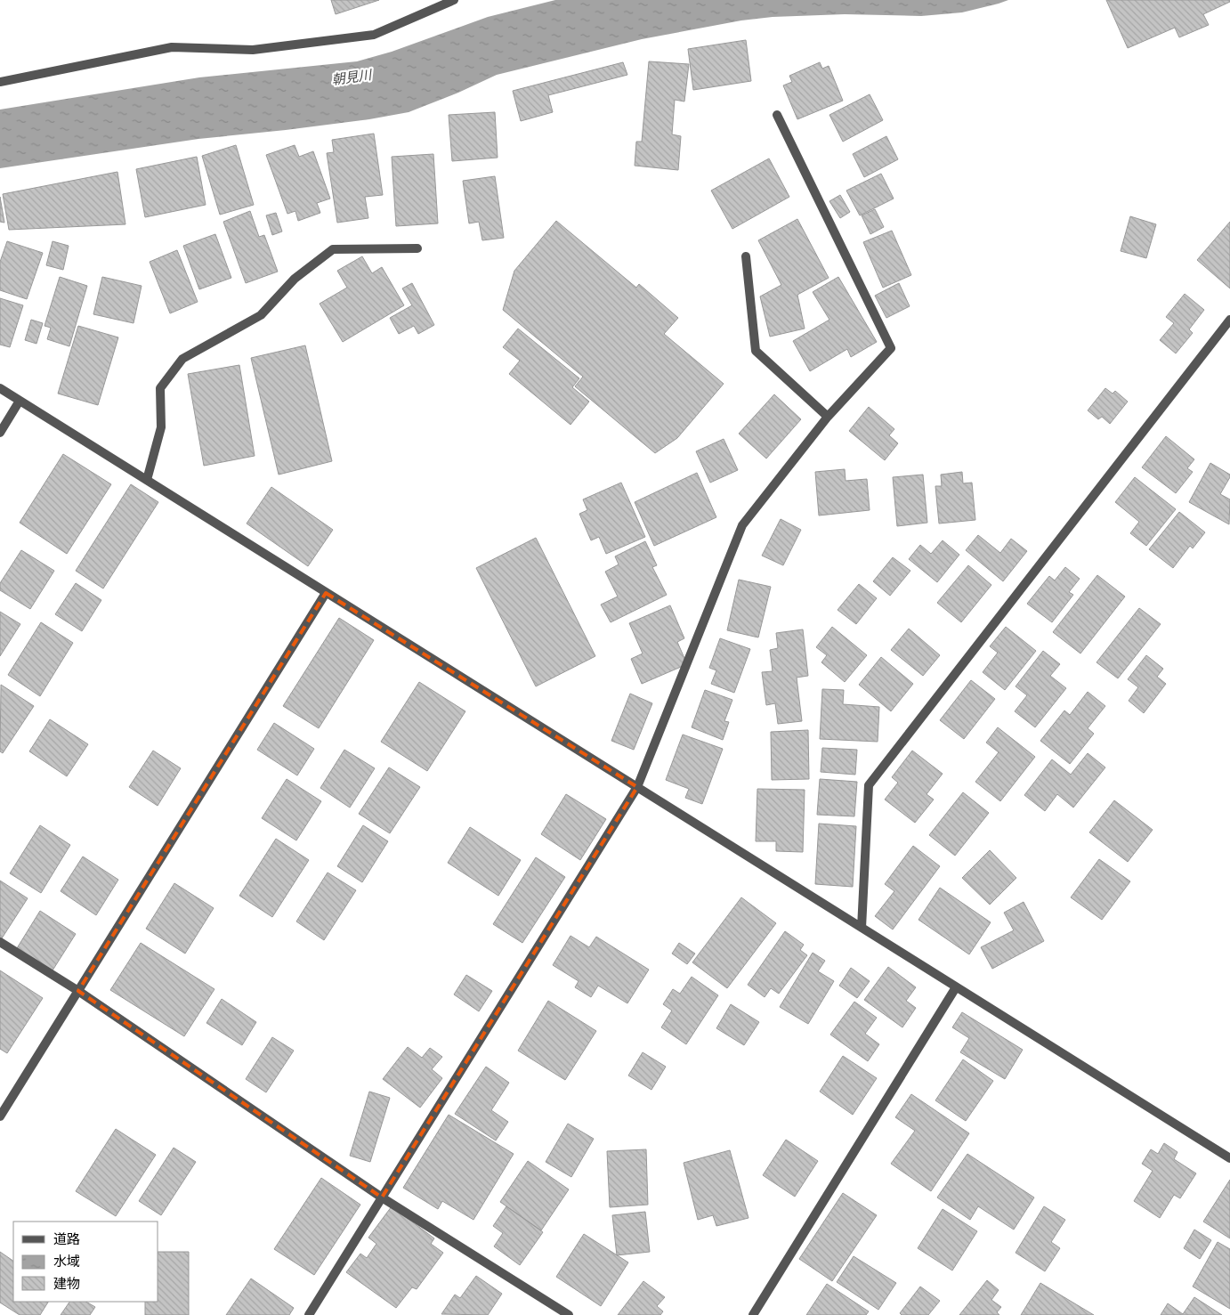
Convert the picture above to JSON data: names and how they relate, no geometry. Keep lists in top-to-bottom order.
{
  "water": ["朝見川"],
  "legend": ["道路", "水域", "建物"]
}
